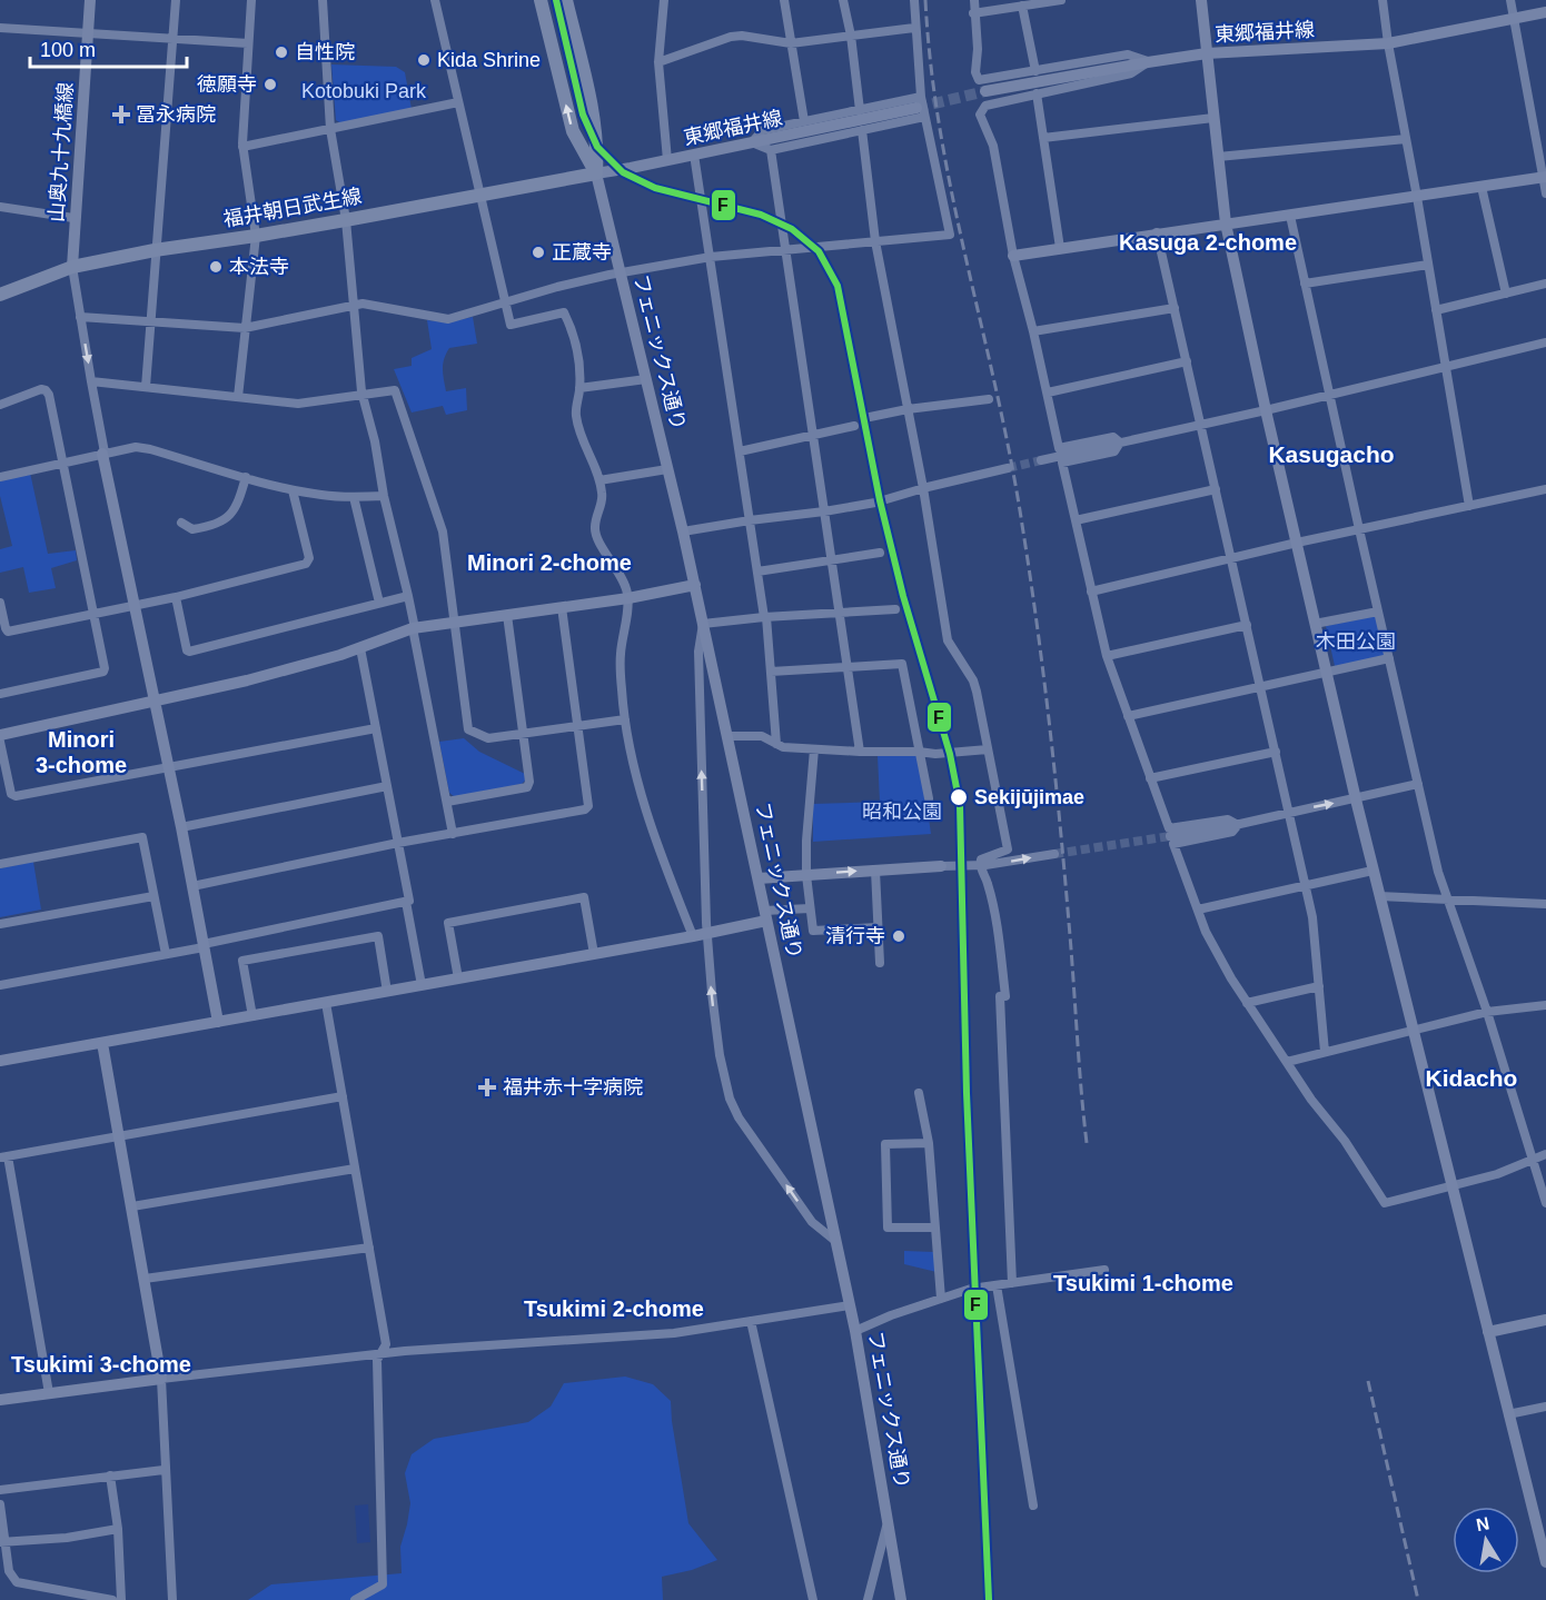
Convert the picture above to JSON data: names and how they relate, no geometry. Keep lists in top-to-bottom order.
{
  "streets": {
    "main road": ["福井朝日武生線", "フェニックス通り"],
    "street": ["東郷福井線", "山奥九十九橋線"]
  },
  "crossings": [
    ["東郷福井線", "福井朝日武生線"],
    ["東郷福井線", "フェニックス通り"],
    ["山奥九十九橋線", "福井朝日武生線"],
    ["福井朝日武生線", "フェニックス通り"]
  ],
  "districts": [
    "Kasuga 2-chome",
    "Kasugacho",
    "Minori 2-chome",
    "Minori 3-chome",
    "Kidacho",
    "Tsukimi 1-chome",
    "Tsukimi 2-chome",
    "Tsukimi 3-chome"
  ],
  "parks": ["Kotobuki Park", "木田公園", "昭和公園"],
  "places": {
    "other": [
      "自性院",
      "Kida Shrine",
      "徳願寺",
      "正蔵寺",
      "本法寺",
      "Sekijūjimae",
      "清行寺"
    ],
    "health": ["冨永病院", "福井赤十字病院"]
  },
  "lines": ["transit line F"],
  "scale_bar": "100 m",
  "north": "top"
}
